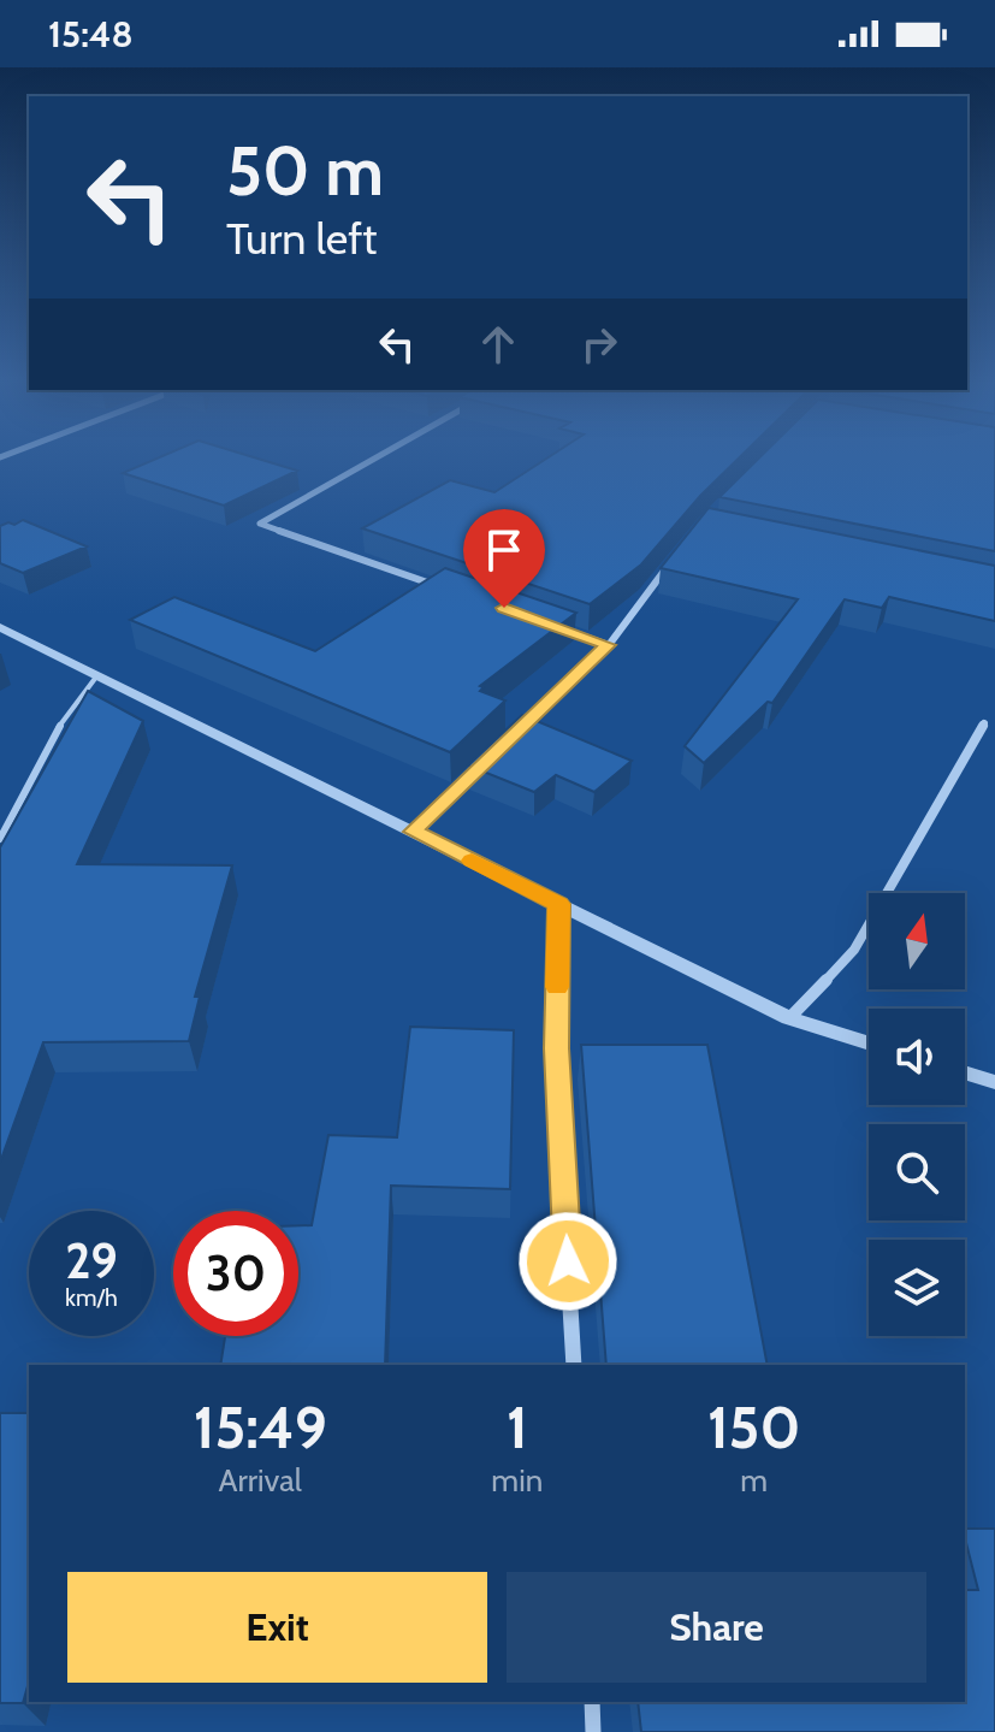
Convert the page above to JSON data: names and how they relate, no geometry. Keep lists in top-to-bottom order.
{
  "north": "top",
  "page": {
    "status": "15:48",
    "turn": ["50 m", "Turn left"],
    "speed": "29 km/h",
    "limit": "30",
    "eta": [
      "15:49",
      "Arrival",
      "1",
      "min",
      "150",
      "m"
    ],
    "buttons": ["Exit", "Share"]
  }
}
